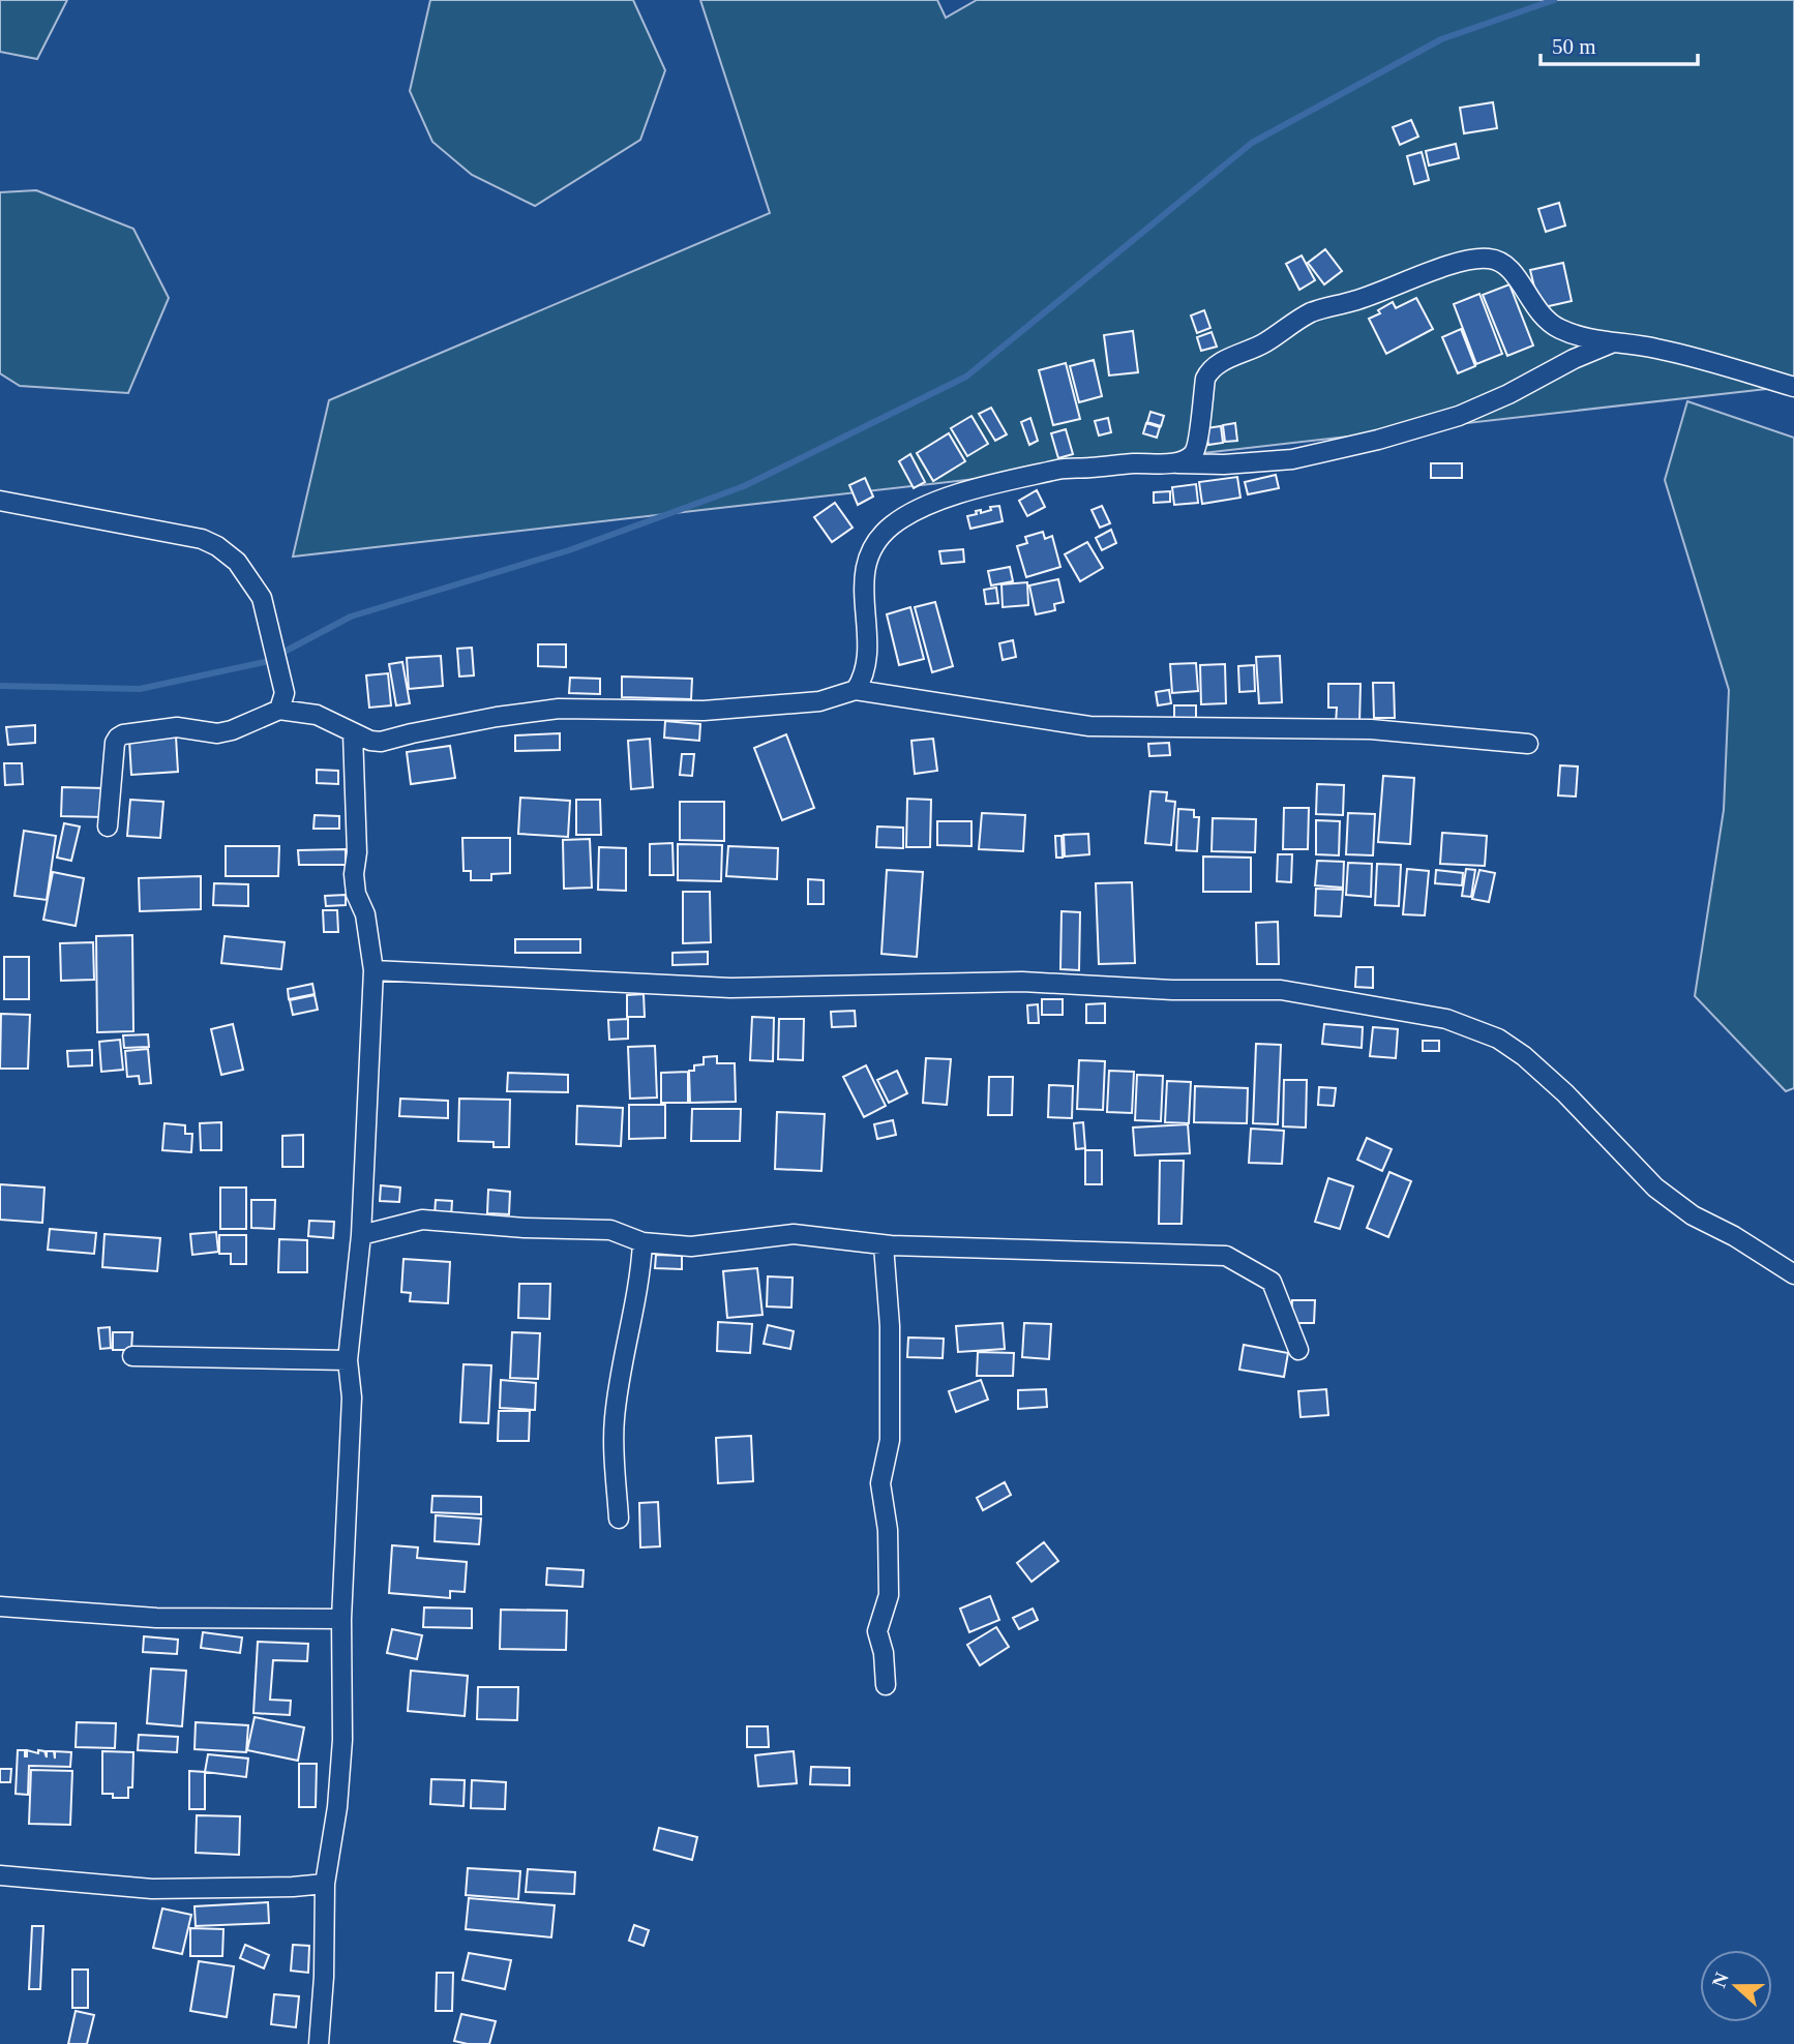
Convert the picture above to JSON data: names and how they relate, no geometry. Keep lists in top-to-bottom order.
{
  "scale_bar": "50 m",
  "north": "left"
}
